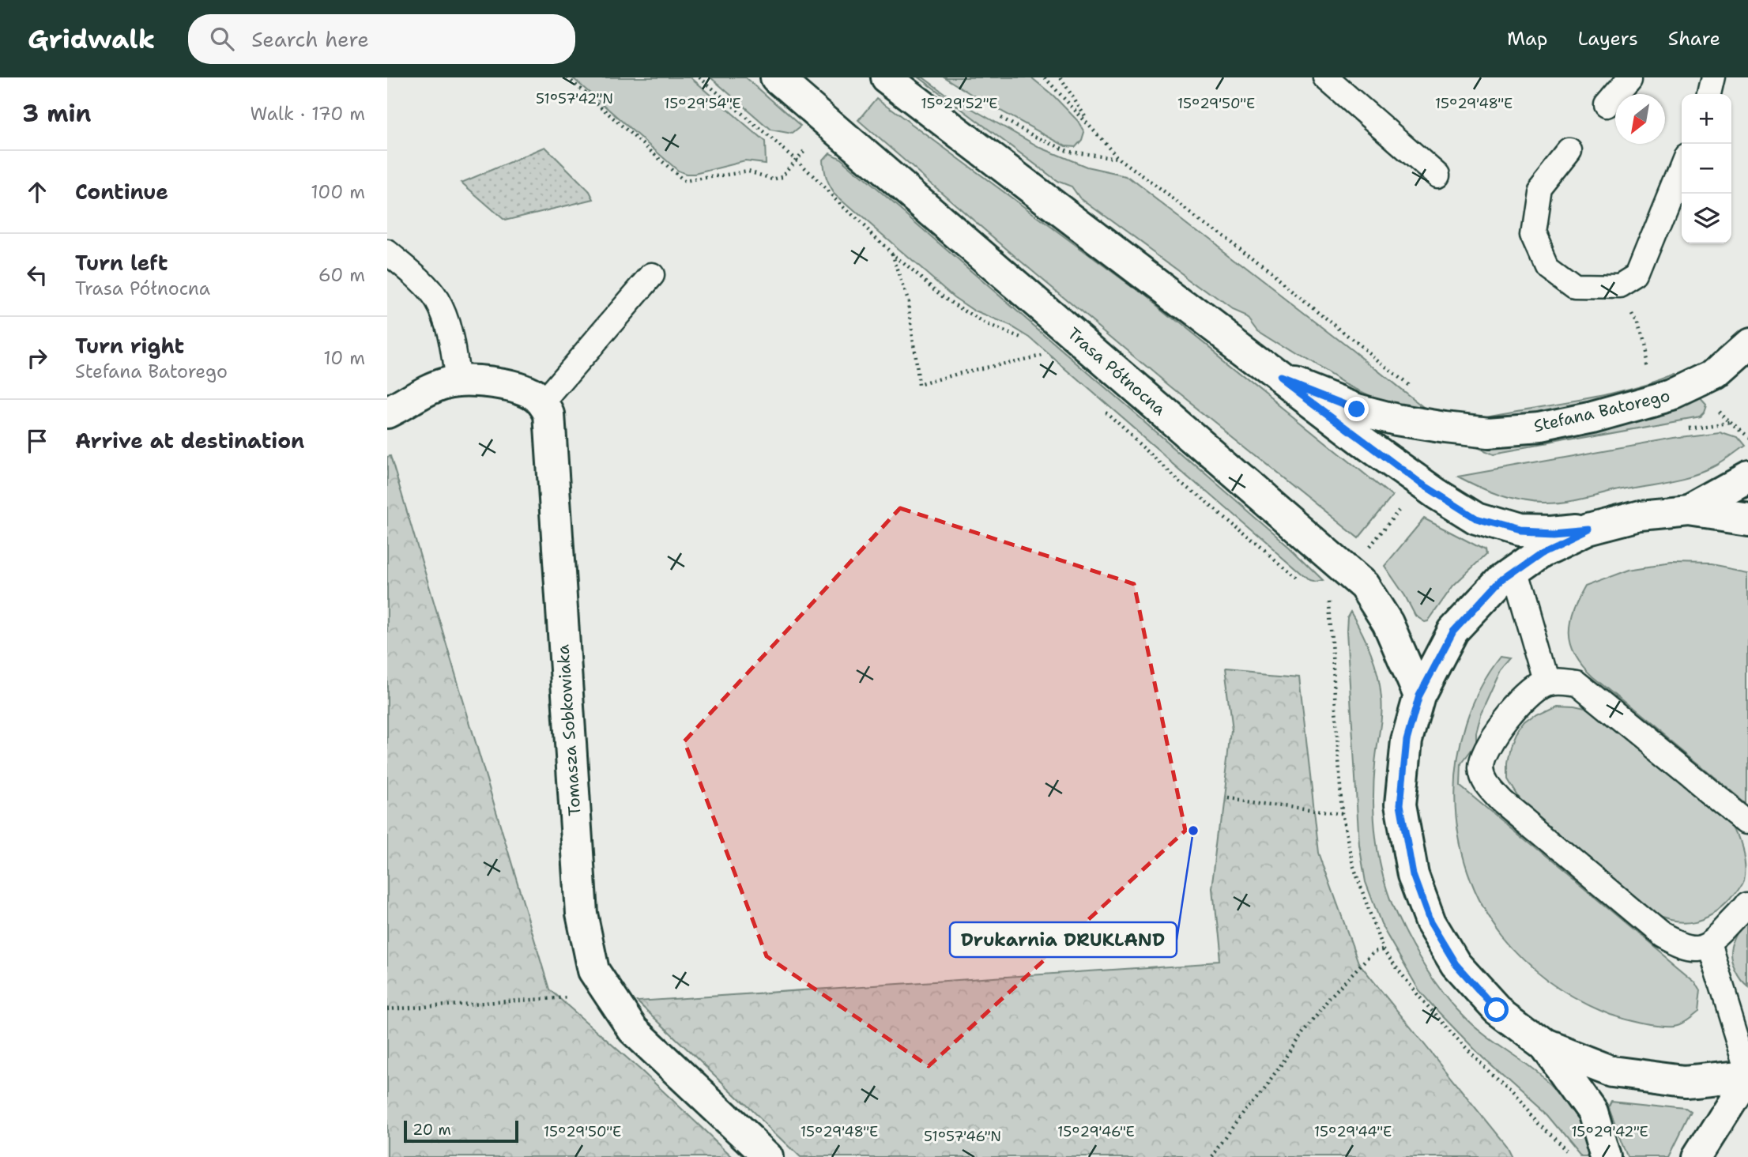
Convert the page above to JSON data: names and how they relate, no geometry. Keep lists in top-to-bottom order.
{
  "streets": {
    "main road": ["Trasa Północna", "Stefana Batorego", "Tomasza Sobkowiaka"]
  },
  "places": ["Drukarnia DRUKLAND"],
  "scale_bar": "20 m",
  "north": "bottom left",
  "page": {
    "header": "Gridwalk",
    "search": "Search here",
    "nav": ["Map", "Layers", "Share"],
    "heading": ["3 min", "Walk · 170 m"],
    "map_buttons": ["+", "−"],
    "list": [
      ["Continue", "100 m"],
      ["Turn left", "Trasa Północna", "60 m"],
      ["Turn right", "Stefana Batorego", "10 m"],
      "Arrive at destination"
    ],
    "scale": "20 m"
  },
  "coordinates": [
    "51°57'42\"N",
    "15°29'54\"E",
    "15°29'52\"E",
    "15°29'50\"E",
    "15°29'48\"E",
    "15°29'46\"E",
    "15°29'44\"E",
    "15°29'42\"E",
    "51°57'46\"N"
  ]
}
